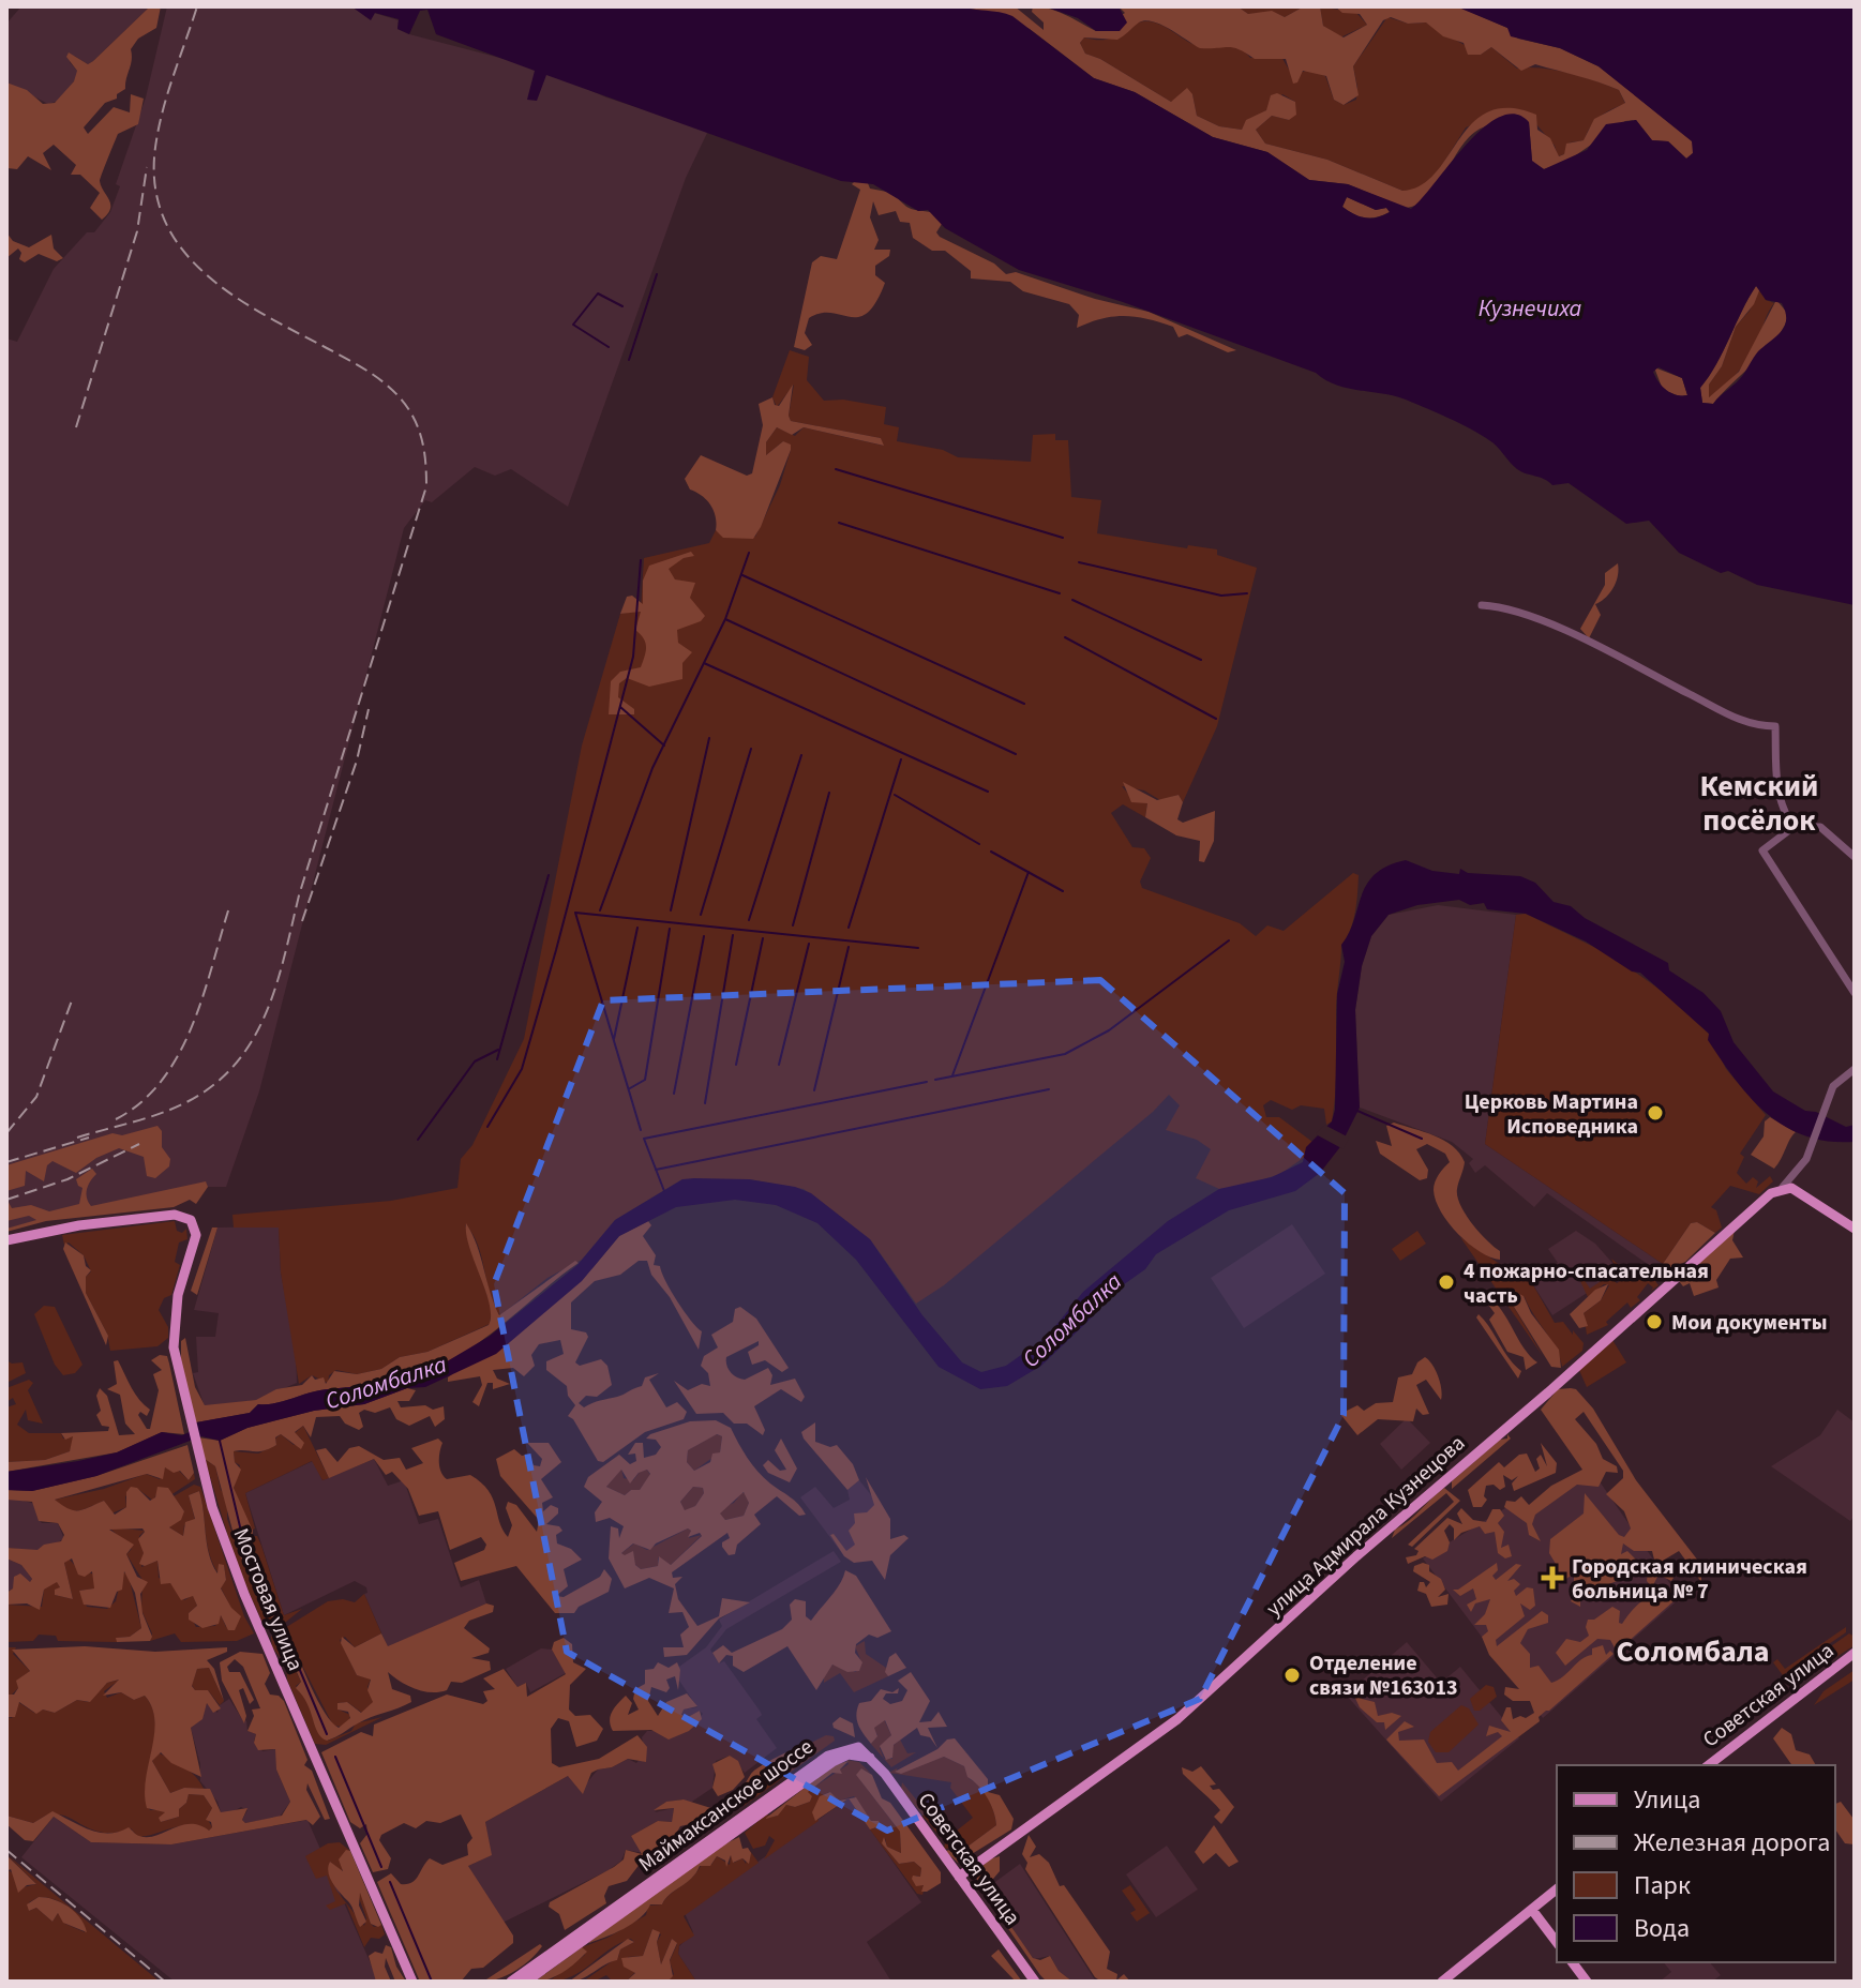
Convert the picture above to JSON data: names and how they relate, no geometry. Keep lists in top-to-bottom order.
{
  "streets": {
    "main road": [
      "улица Адмирала Кузнецова",
      "Мостовая улица",
      "Советская улица",
      "Маймаксанское шоссе"
    ]
  },
  "crossings": [
    ["улица Адмирала Кузнецова", "Советская улица"],
    ["Советская улица", "Маймаксанское шоссе"]
  ],
  "districts": ["Кемский посёлок", "Соломбала"],
  "water": ["Кузнечиха", "Соломбалка"],
  "places": {
    "other": [
      "Церковь Мартина Исповедника",
      "4 пожарно-спасательная часть",
      "Мои документы",
      "Отделение связи №163013"
    ],
    "health": ["Городская клиническая больница № 7"]
  },
  "legend": [
    "Улица",
    "Железная дорога",
    "Парк",
    "Вода"
  ]
}
